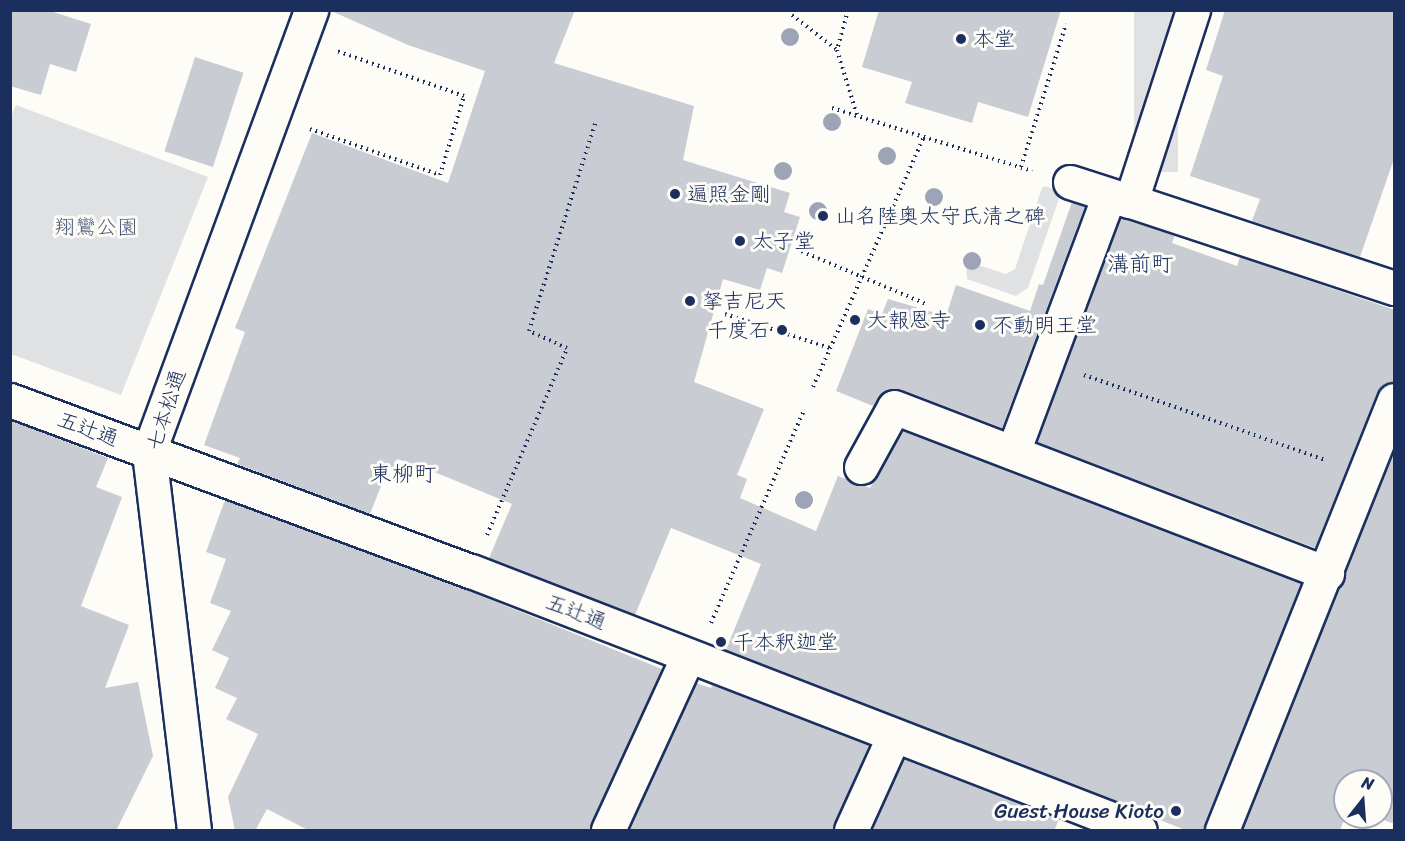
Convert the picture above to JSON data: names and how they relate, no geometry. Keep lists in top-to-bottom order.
{
  "streets": {
    "street": ["七本松通", "五辻通"]
  },
  "crossings": [
    ["七本松通", "五辻通"]
  ],
  "districts": ["溝前町", "東柳町"],
  "parks": ["翔鸞公園"],
  "places": [
    "本堂",
    "遍照金剛",
    "山名陸奥太守氏淸之碑",
    "太子堂",
    "拏吉尼天",
    "大報恩寺",
    "不動明王堂",
    "千度石",
    "千本釈迦堂",
    "Guest House Kioto"
  ],
  "north": "top"
}
